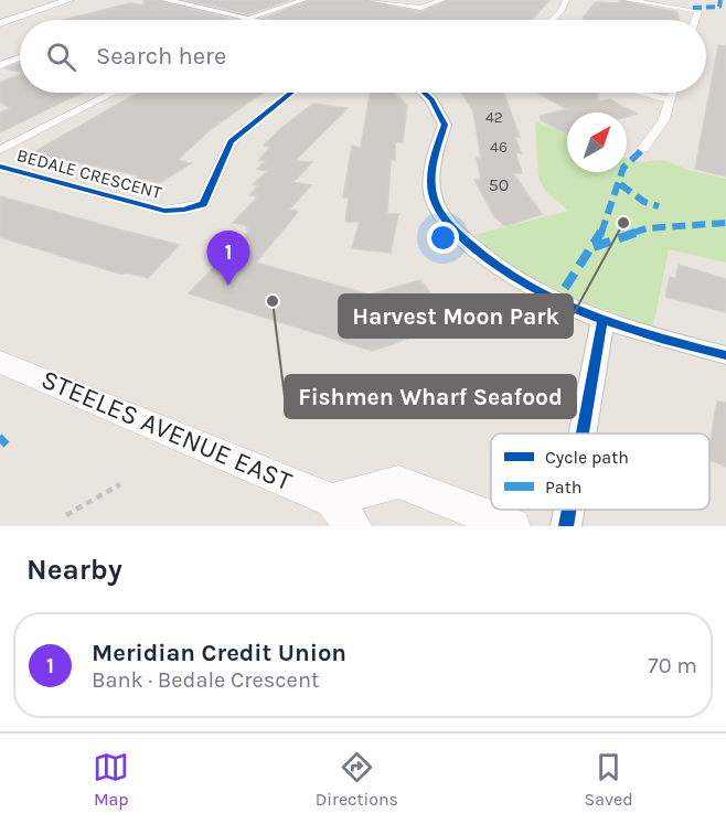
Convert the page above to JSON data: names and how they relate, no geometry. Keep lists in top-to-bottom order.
{
  "streets": {
    "main road": ["STEELES AVENUE EAST"],
    "street": ["BEDALE CRESCENT"]
  },
  "places": ["Harvest Moon Park", "Fishmen Wharf Seafood"],
  "house_numbers": ["42", "46", "50"],
  "legend": ["Cycle path", "Path"],
  "north": "top right",
  "page": {
    "search": "Search here",
    "pins": "1",
    "heading": "Nearby",
    "list": [
      {
        "mark": "1",
        "name": "Meridian Credit Union",
        "note": "Bank · Bedale Crescent",
        "value": "70 m"
      }
    ],
    "nav": ["Map", "Directions", "Saved"]
  }
}
